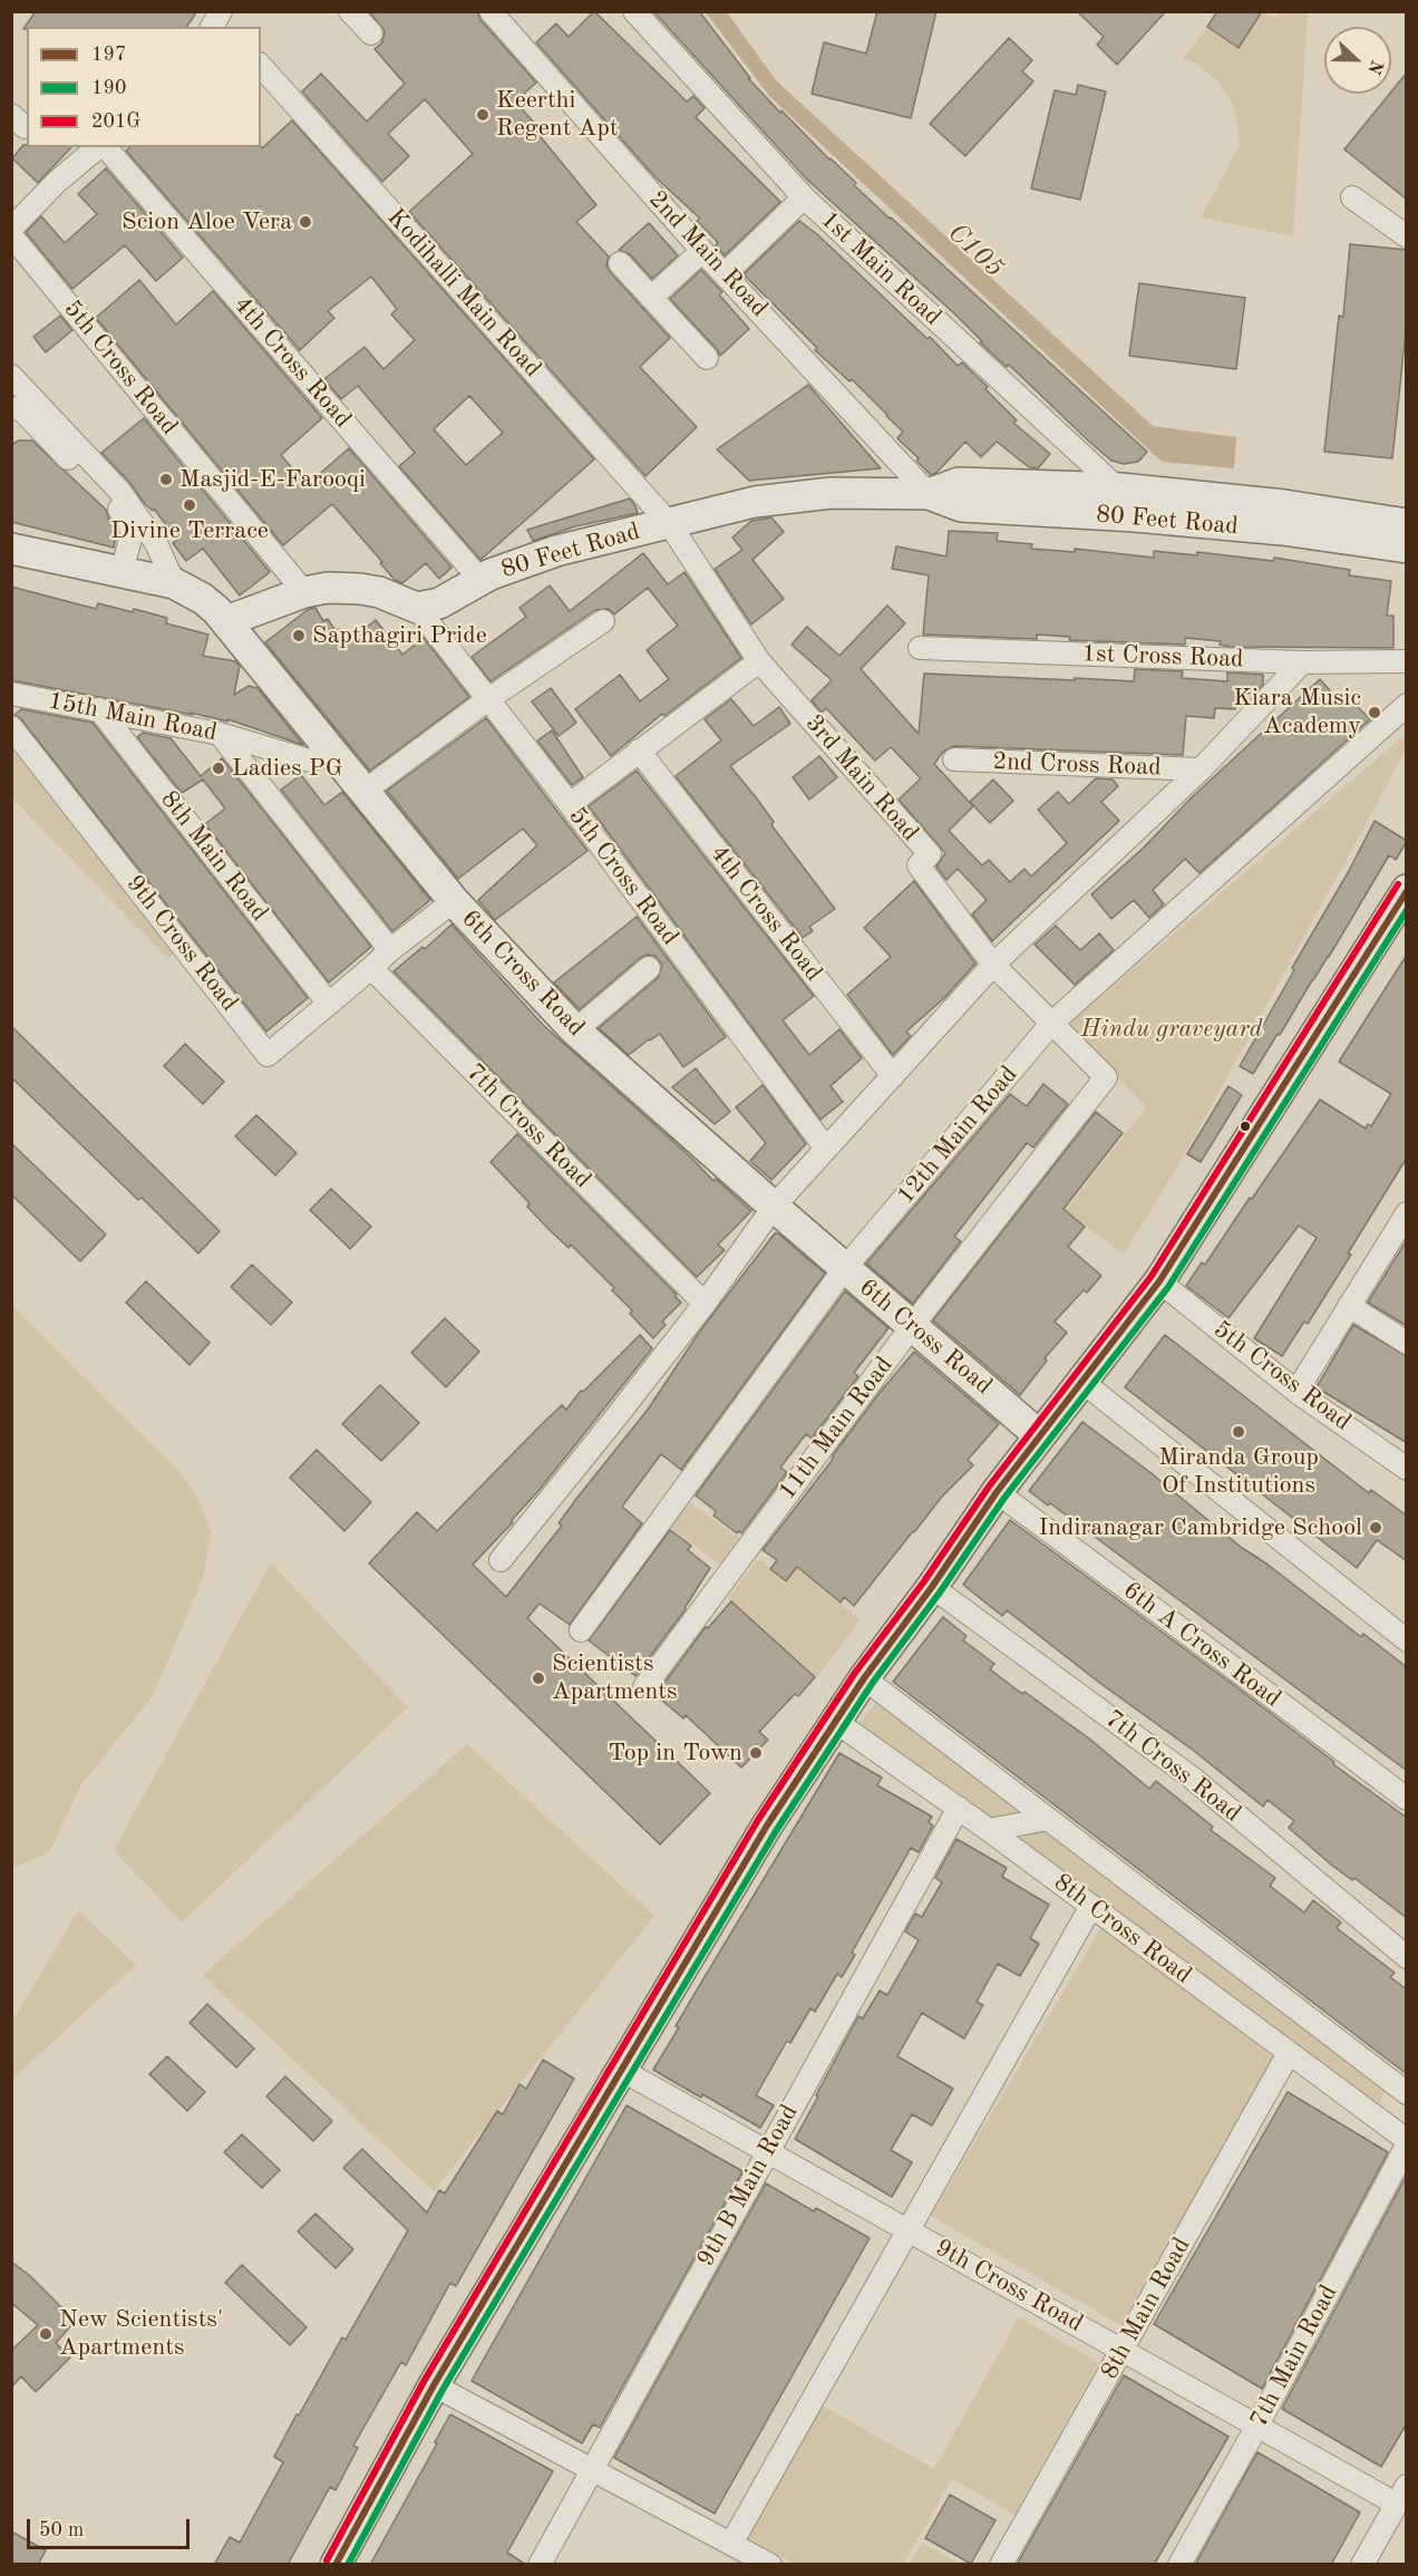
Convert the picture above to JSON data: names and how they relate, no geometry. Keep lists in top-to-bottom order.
{
  "streets": {
    "street": [
      "2nd Main Road",
      "1st Main Road",
      "Kodihalli Main Road",
      "4th Cross Road",
      "5th Cross Road",
      "80 Feet Road",
      "1st Cross Road",
      "15th Main Road",
      "2nd Cross Road",
      "3rd Main Road",
      "8th Main Road",
      "9th Cross Road",
      "6th Cross Road",
      "7th Cross Road",
      "12th Main Road",
      "11th Main Road",
      "6th A Cross Road",
      "8th Cross Road",
      "9th B Main Road",
      "7th Main Road"
    ]
  },
  "crossings": [
    ["2nd Main Road", "80 Feet Road"],
    ["1st Main Road", "80 Feet Road"],
    ["Kodihalli Main Road", "80 Feet Road"],
    ["Kodihalli Main Road", "3rd Main Road"],
    ["4th Cross Road", "80 Feet Road"],
    ["5th Cross Road", "80 Feet Road"],
    ["80 Feet Road", "3rd Main Road"],
    ["15th Main Road", "8th Main Road"],
    ["15th Main Road", "6th Cross Road"],
    ["3rd Main Road", "12th Main Road"],
    ["3rd Main Road", "11th Main Road"],
    ["8th Main Road", "9th Cross Road"],
    ["8th Main Road", "8th Cross Road"],
    ["9th Cross Road", "7th Cross Road"],
    ["9th Cross Road", "9th B Main Road"],
    ["9th Cross Road", "7th Main Road"],
    ["6th Cross Road", "12th Main Road"],
    ["6th Cross Road", "11th Main Road"],
    ["8th Cross Road", "9th B Main Road"]
  ],
  "water": ["C105"],
  "parks": ["Hindu graveyard"],
  "places": [
    "Keerthi Regent Apt",
    "Scion Aloe Vera",
    "Masjid-E-Farooqi",
    "Divine Terrace",
    "Sapthagiri Pride",
    "Kiara Music Academy",
    "Ladies PG",
    "Miranda Group Of Institutions",
    "Indiranagar Cambridge School",
    "Scientists Apartments",
    "Top in Town",
    "New Scientists' Apartments"
  ],
  "lines": ["transit line 201G", "transit line 197", "transit line 190"],
  "legend": ["197", "190", "201G"],
  "scale_bar": "50 m",
  "north": "right"
}
